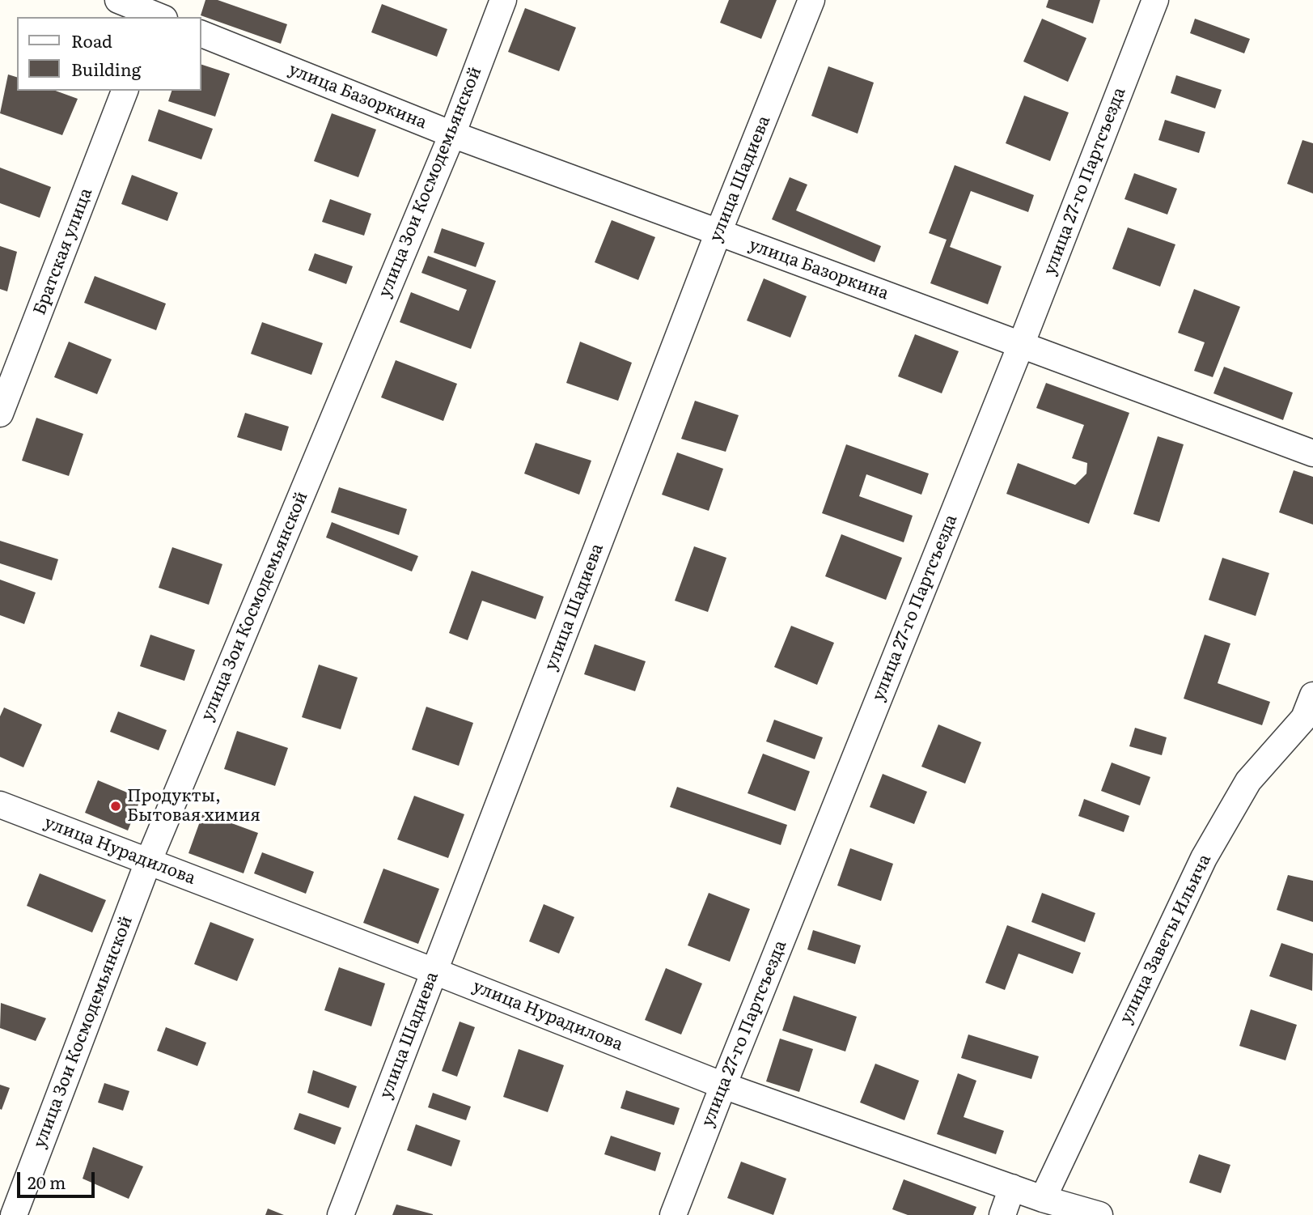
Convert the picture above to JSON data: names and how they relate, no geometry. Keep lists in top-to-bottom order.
{
  "streets": {
    "street": [
      "улица Базоркина",
      "улица Шадиева",
      "улица 27-го Партсъезда",
      "улица Зои Космодемьянской",
      "Братская улица",
      "улица Нурадилова",
      "улица Заветы Ильича"
    ]
  },
  "crossings": [
    ["улица Базоркина", "улица Шадиева"],
    ["улица Базоркина", "улица 27-го Партсъезда"],
    ["улица Базоркина", "улица Зои Космодемьянской"],
    ["улица Шадиева", "улица Нурадилова"],
    ["улица 27-го Партсъезда", "улица Нурадилова"],
    ["улица Зои Космодемьянской", "улица Нурадилова"],
    ["улица Нурадилова", "улица Заветы Ильича"]
  ],
  "places": ["Продукты, Бытовая химия"],
  "legend": ["Road", "Building"],
  "scale_bar": "20 m"
}
